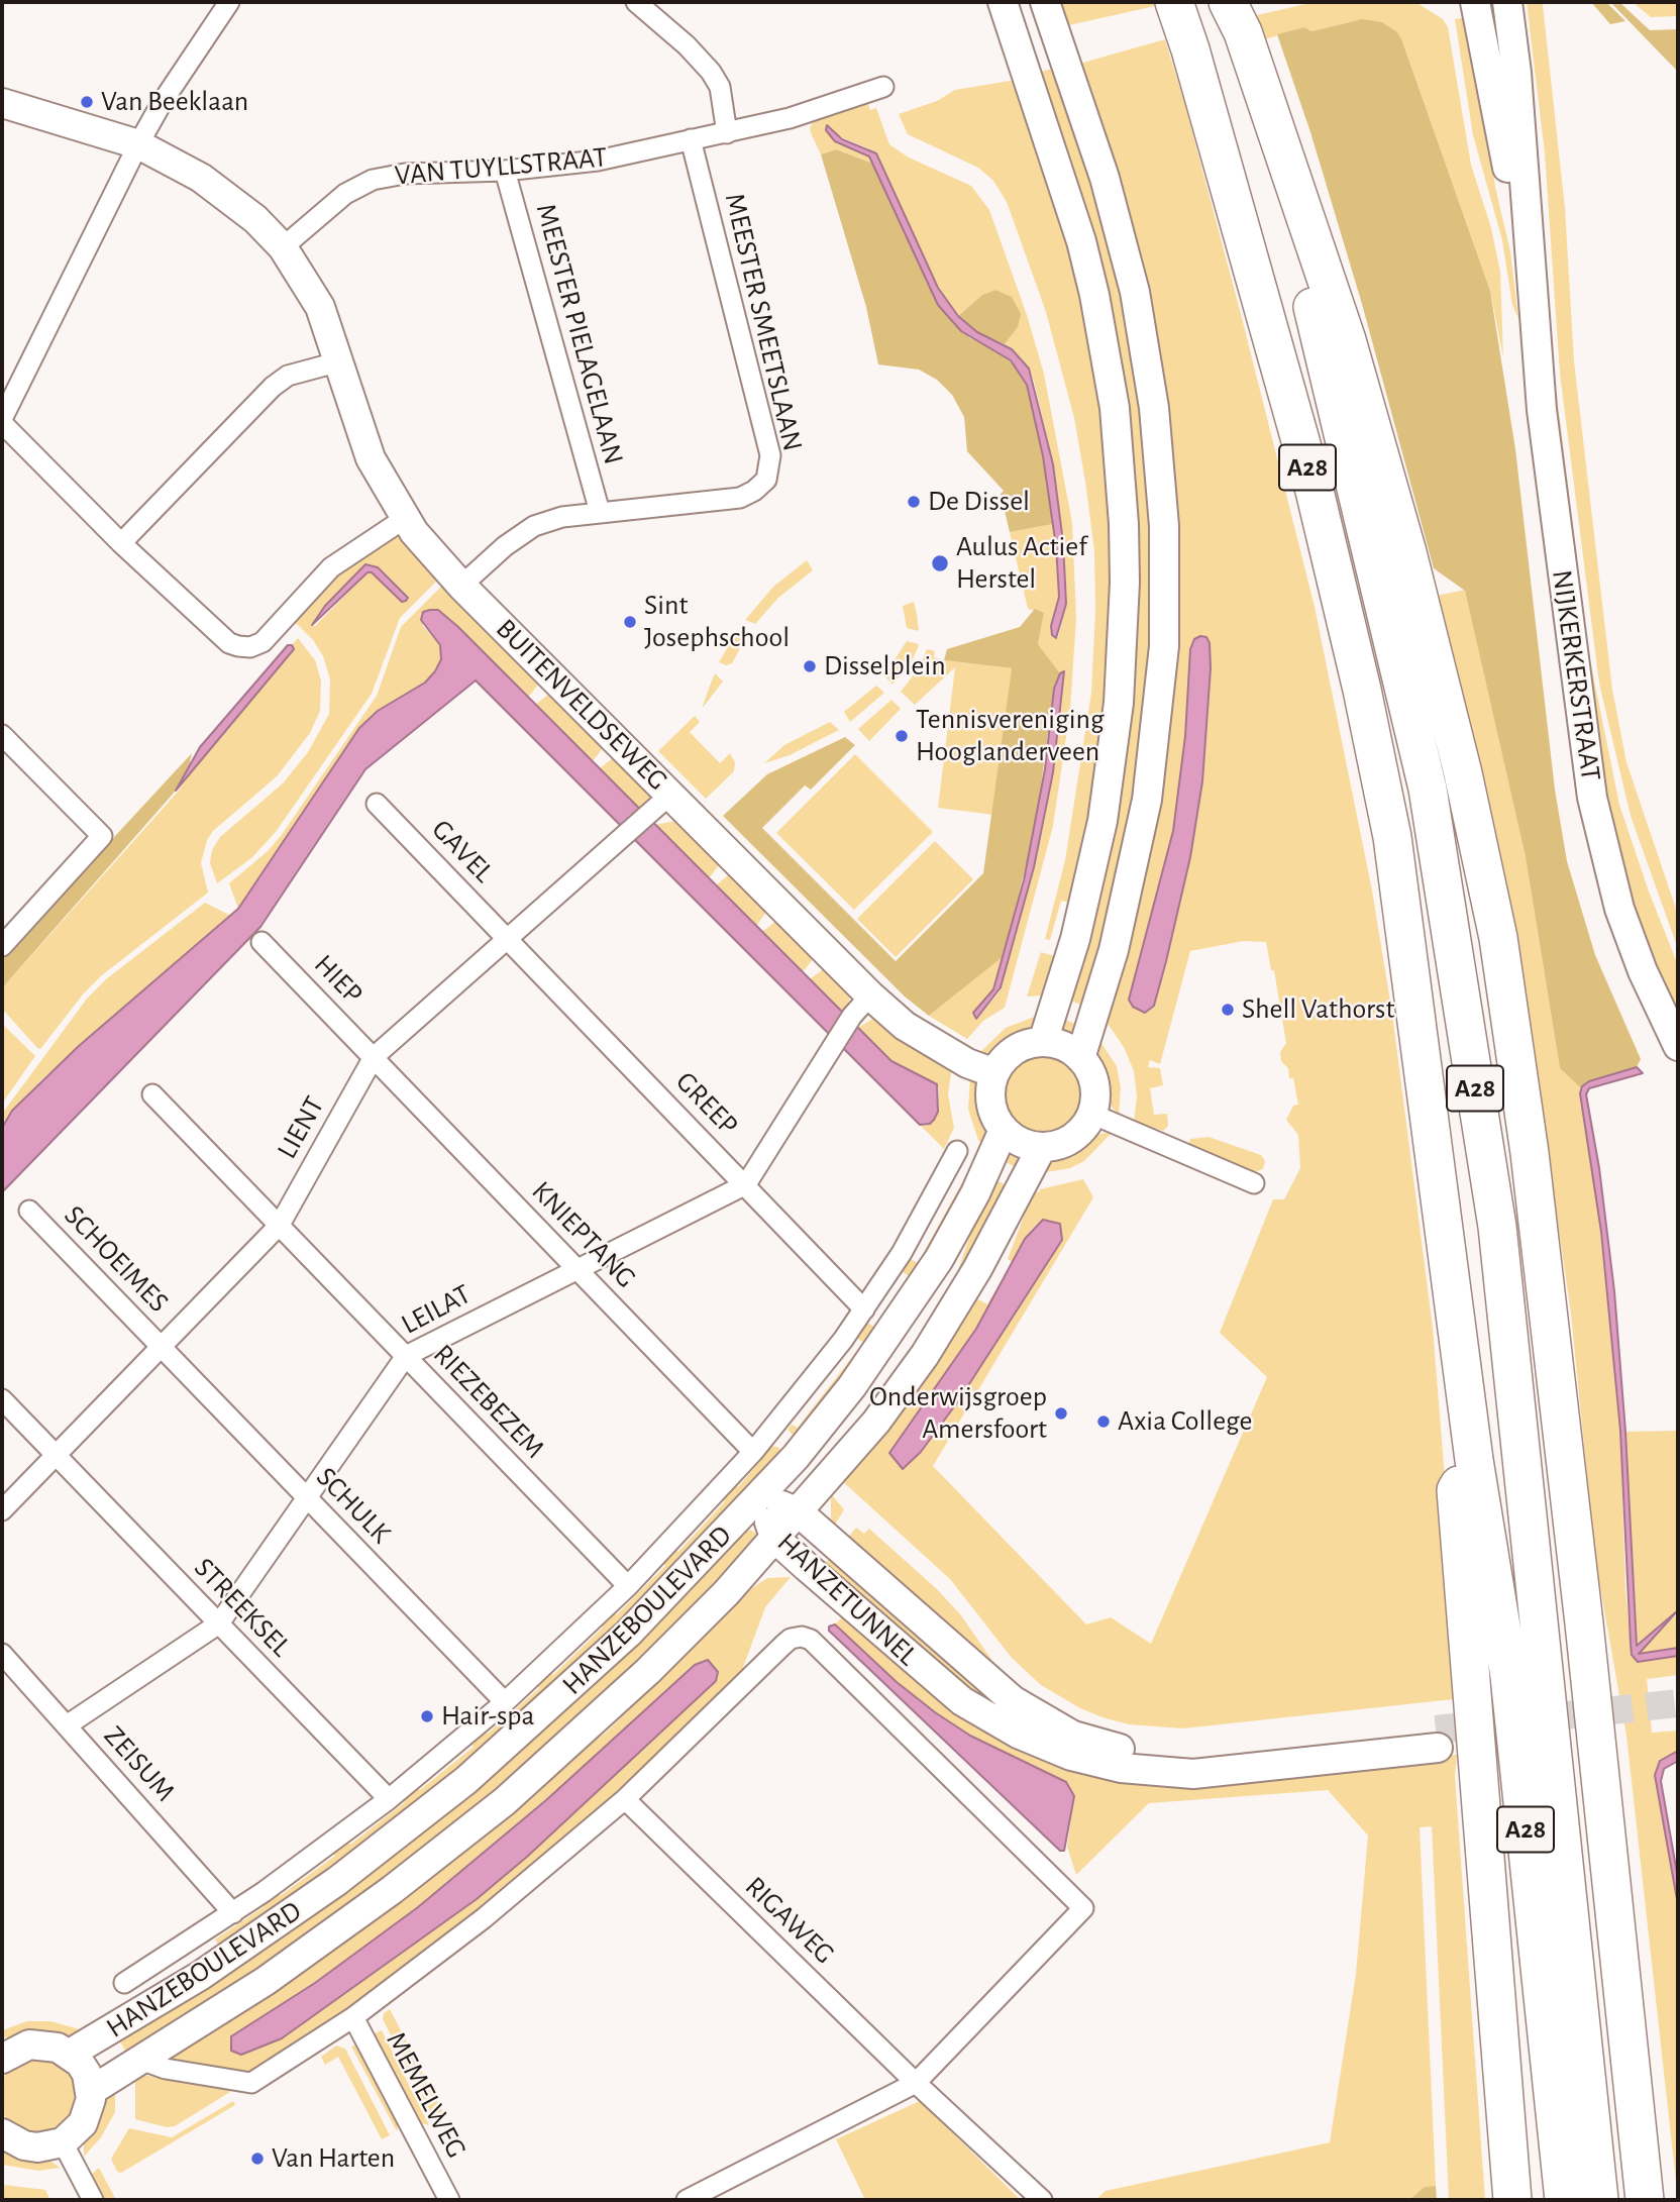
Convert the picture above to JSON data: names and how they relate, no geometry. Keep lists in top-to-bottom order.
{
  "streets": {
    "highway": ["A28"],
    "main road": [
      "NIJKERKERSTRAAT",
      "BUITENVELDSEWEG",
      "HANZETUNNEL",
      "HANZEBOULEVARD"
    ],
    "street": [
      "VAN TUYLLSTRAAT",
      "MEESTER SMEETSLAAN",
      "MEESTER PIELAGELAAN",
      "GAVEL",
      "HIEP",
      "GREEP",
      "LIENT",
      "KNIEPTANG",
      "SCHOEIMES",
      "LEILAT",
      "RIEZEBEZEM",
      "SCHULK",
      "STREEKSEL",
      "ZEISUM",
      "RIGAWEG",
      "MEMELWEG"
    ]
  },
  "crossings": [
    ["VAN TUYLLSTRAAT", "MEESTER SMEETSLAAN"],
    ["VAN TUYLLSTRAAT", "MEESTER PIELAGELAAN"],
    ["VAN TUYLLSTRAAT", "BUITENVELDSEWEG"],
    ["MEESTER SMEETSLAAN", "MEESTER PIELAGELAAN"],
    ["MEESTER SMEETSLAAN", "BUITENVELDSEWEG"],
    ["BUITENVELDSEWEG", "LIENT"],
    ["BUITENVELDSEWEG", "HANZEBOULEVARD"],
    ["GAVEL", "GREEP"],
    ["GAVEL", "LIENT"],
    ["HIEP", "LIENT"],
    ["HIEP", "KNIEPTANG"],
    ["GREEP", "LIENT"],
    ["GREEP", "LEILAT"],
    ["GREEP", "HANZEBOULEVARD"],
    ["LIENT", "KNIEPTANG"],
    ["LIENT", "SCHOEIMES"],
    ["LIENT", "RIEZEBEZEM"],
    ["LIENT", "SCHULK"],
    ["LIENT", "STREEKSEL"],
    ["KNIEPTANG", "LEILAT"],
    ["KNIEPTANG", "HANZEBOULEVARD"],
    ["SCHOEIMES", "SCHULK"],
    ["LEILAT", "RIEZEBEZEM"],
    ["LEILAT", "SCHULK"],
    ["LEILAT", "STREEKSEL"],
    ["LEILAT", "ZEISUM"],
    ["RIEZEBEZEM", "HANZEBOULEVARD"],
    ["SCHULK", "HANZEBOULEVARD"],
    ["HANZETUNNEL", "HANZEBOULEVARD"],
    ["STREEKSEL", "HANZEBOULEVARD"],
    ["HANZEBOULEVARD", "ZEISUM"],
    ["HANZEBOULEVARD", "RIGAWEG"],
    ["HANZEBOULEVARD", "MEMELWEG"]
  ],
  "places": [
    "Van Beeklaan",
    "De Dissel",
    "Aulus Actief Herstel",
    "Sint Josephschool",
    "Disselplein",
    "Tennisvereniging Hooglanderveen",
    "Shell Vathorst",
    "Onderwijsgroep Amersfoort",
    "Axia College",
    "Hair-spa",
    "Van Harten"
  ]
}
